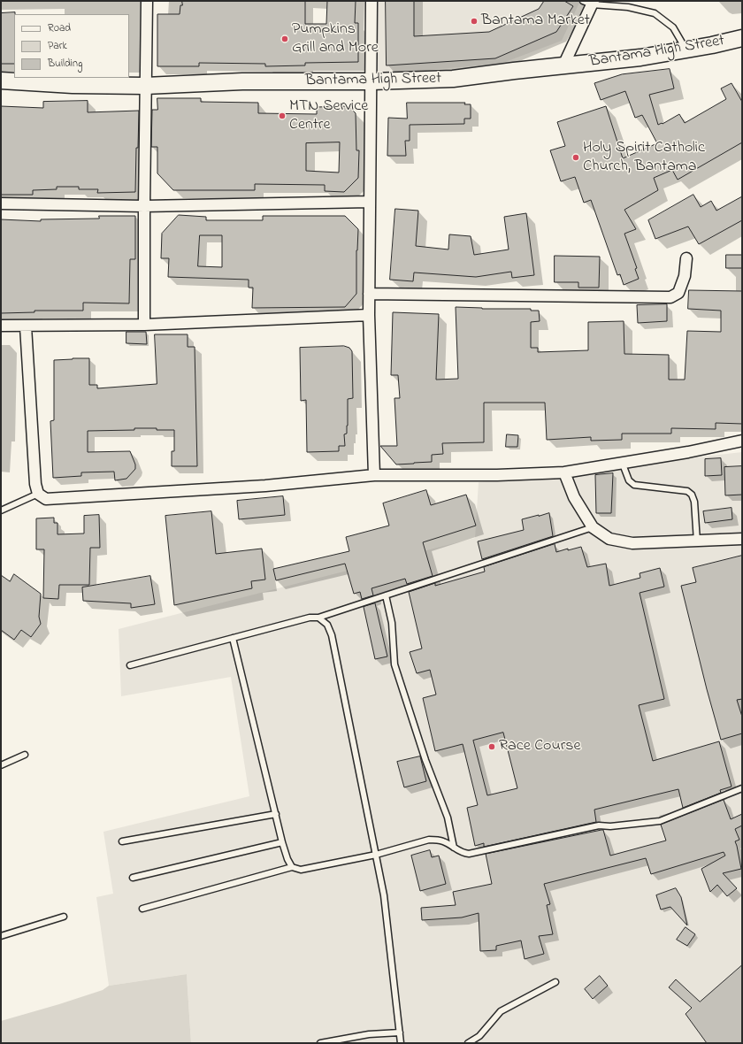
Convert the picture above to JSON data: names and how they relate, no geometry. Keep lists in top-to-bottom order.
{
  "streets": {
    "main road": ["Bantama High Street"]
  },
  "places": [
    "Bantama Market",
    "Pumpkins Grill and More",
    "MTN Service Centre",
    "Holy Spirit Catholic Church, Bantama",
    "Race Course"
  ],
  "legend": ["Road", "Park", "Building"]
}
